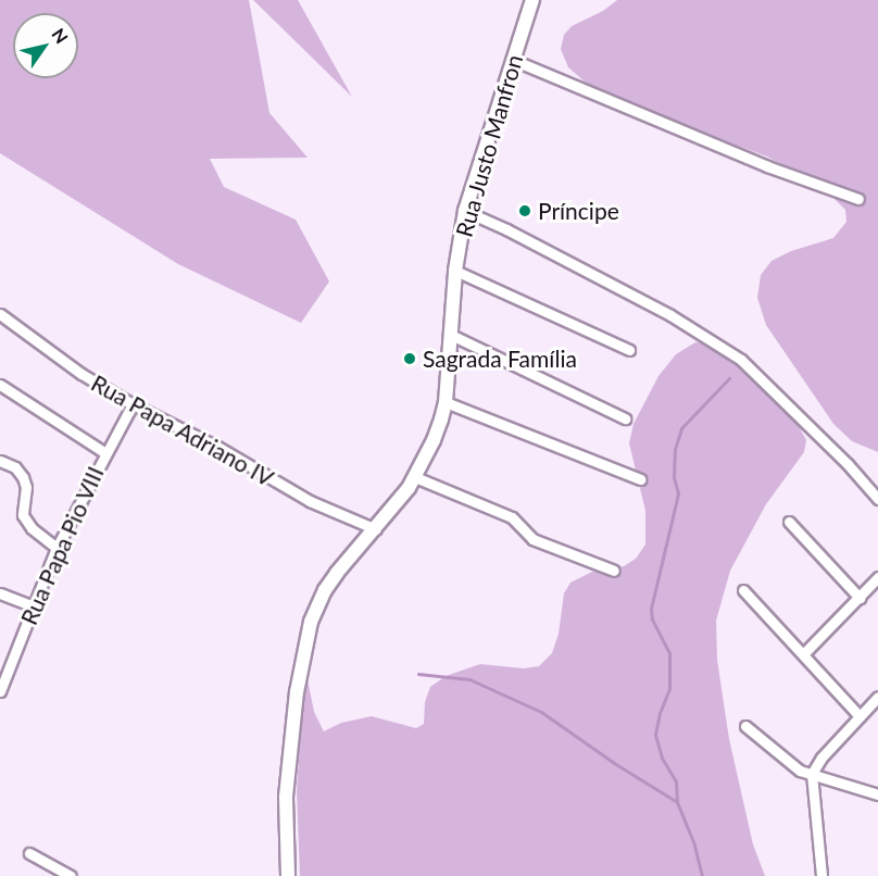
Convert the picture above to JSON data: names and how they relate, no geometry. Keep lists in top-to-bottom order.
{
  "streets": {
    "main road": ["Rua Justo Manfron"],
    "street": ["Rua Papa Adriano IV", "Rua Papa Pio VIII"]
  },
  "crossings": [
    ["Rua Justo Manfron", "Rua Papa Adriano IV"],
    ["Rua Papa Adriano IV", "Rua Papa Pio VIII"]
  ],
  "places": ["Príncipe", "Sagrada Família"],
  "north": "top right"
}
